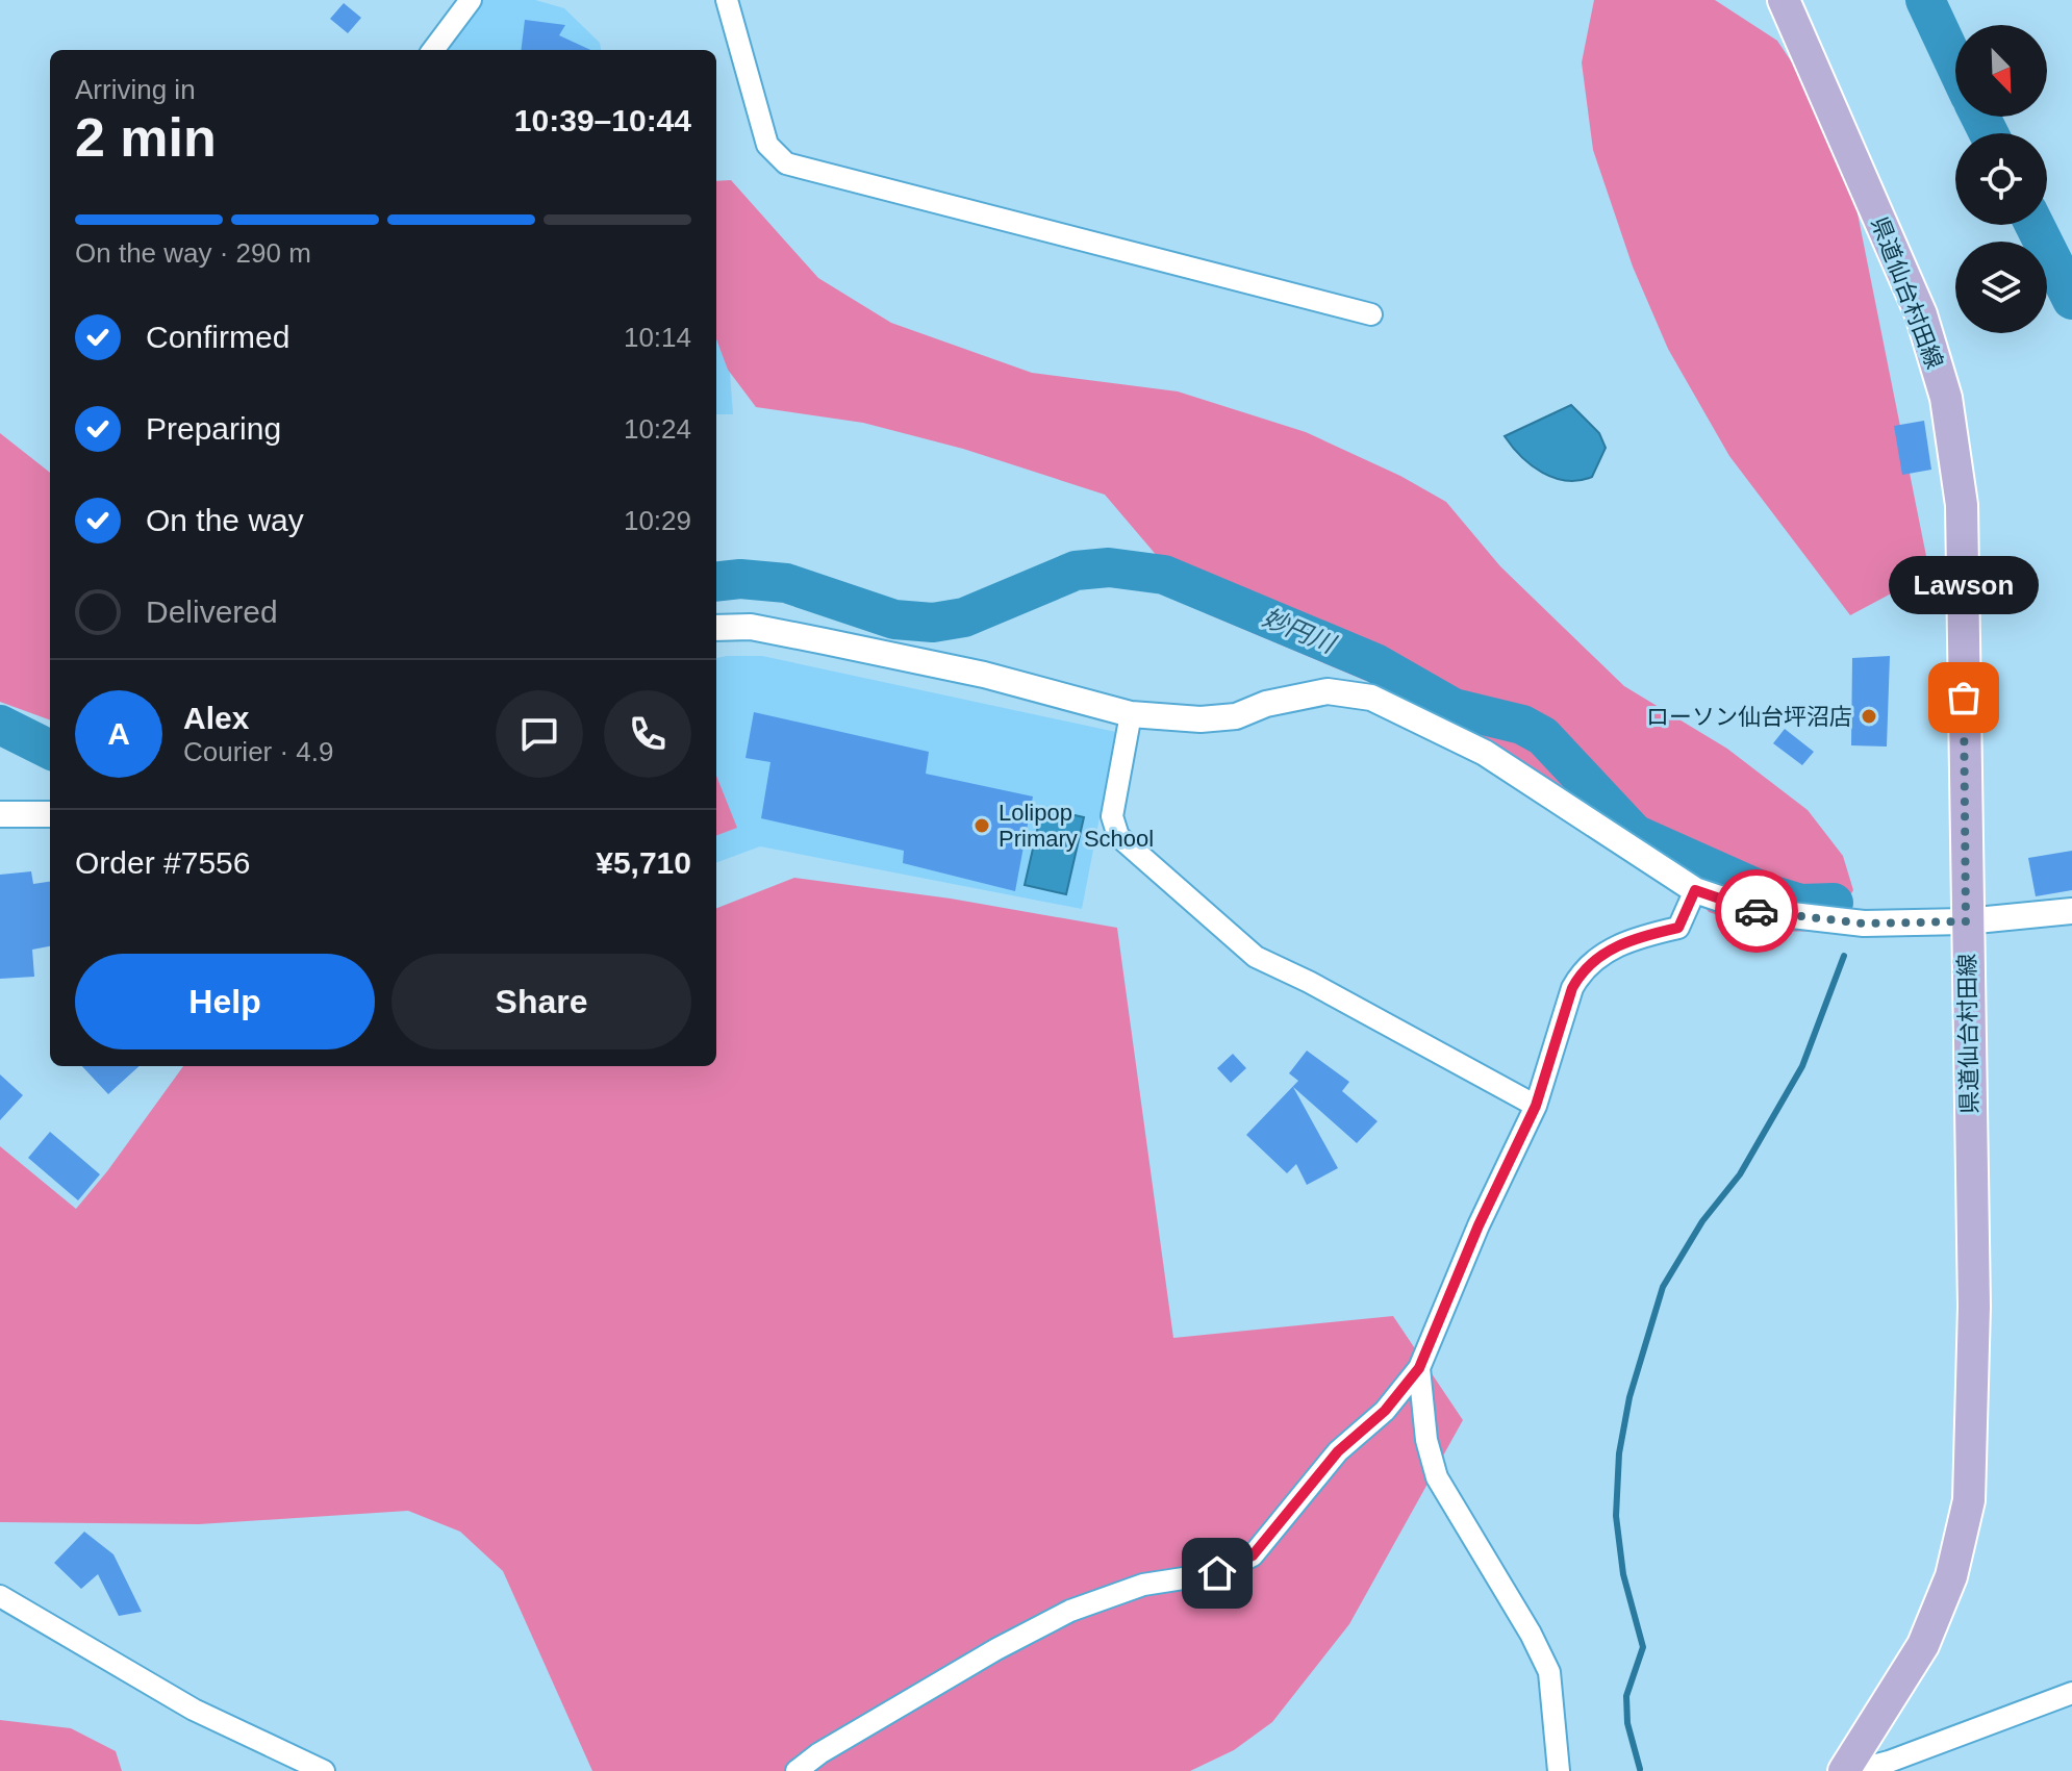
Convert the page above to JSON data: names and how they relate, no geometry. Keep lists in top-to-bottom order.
{
  "streets": {
    "main road": ["県道仙台村田線"]
  },
  "water": ["妙円川"],
  "places": ["Lawson", "ローソン仙台坪沼店", "Lolipop Primary School"],
  "north": "bottom right",
  "page": {
    "heading": ["2 min", "Arriving in", "10:39–10:44"],
    "panel": [
      "Alex",
      "Courier · 4.9",
      "Order #7556",
      "¥5,710"
    ],
    "bar": "On the way · 290 m",
    "list": [
      ["Confirmed", "10:14"],
      ["Preparing", "10:24"],
      ["On the way", "10:29"],
      "Delivered"
    ],
    "bubble": "Lawson",
    "round": "A",
    "buttons": ["Help", "Share"]
  }
}
